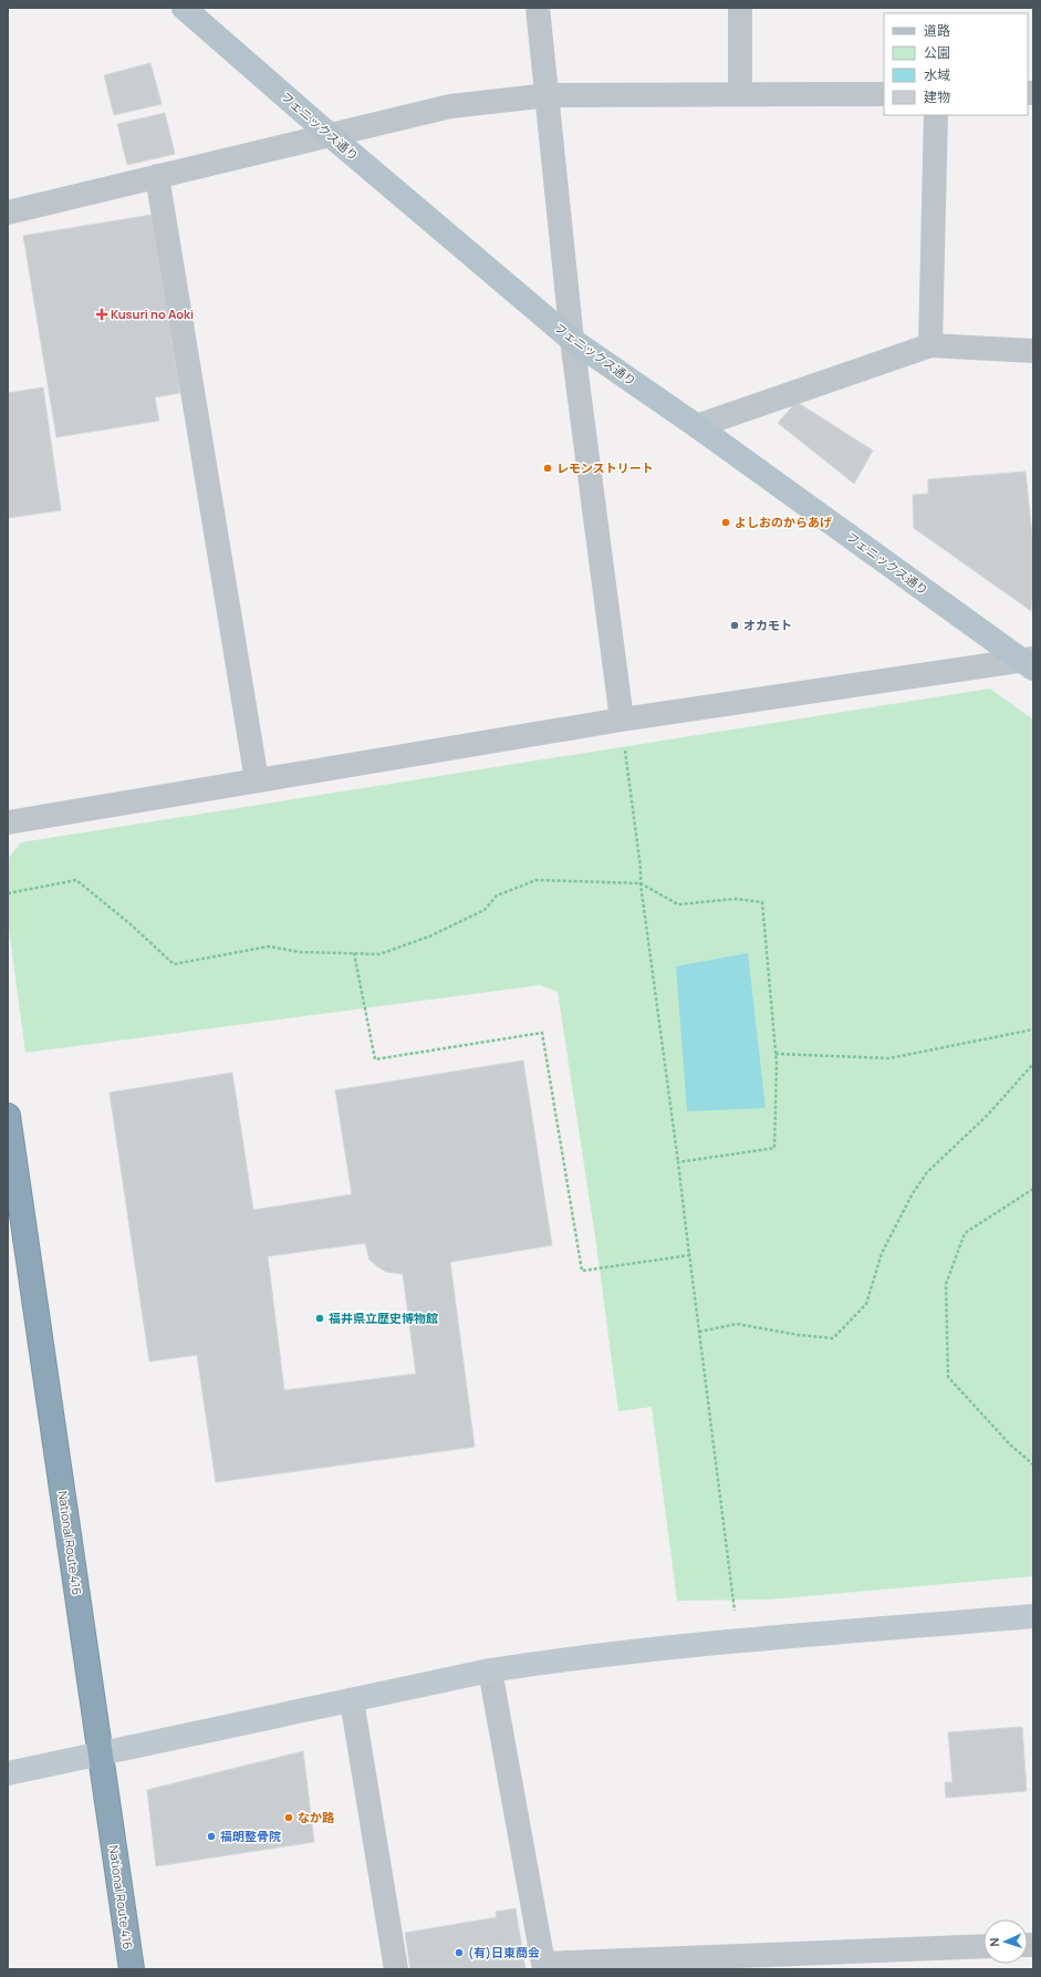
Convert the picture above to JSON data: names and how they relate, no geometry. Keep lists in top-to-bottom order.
{
  "streets": {
    "highway": ["National Route 416"],
    "main road": ["フェニックス通り"]
  },
  "places": {
    "health": ["Kusuri no Aoki"],
    "other": [
      "レモンストリート",
      "よしおのからあげ",
      "オカモト",
      "福井県立歴史博物館",
      "なか路",
      "福朗整骨院",
      "(有)日東商会"
    ]
  },
  "legend": [
    "道路",
    "公園",
    "水域",
    "建物"
  ],
  "north": "left"
}
